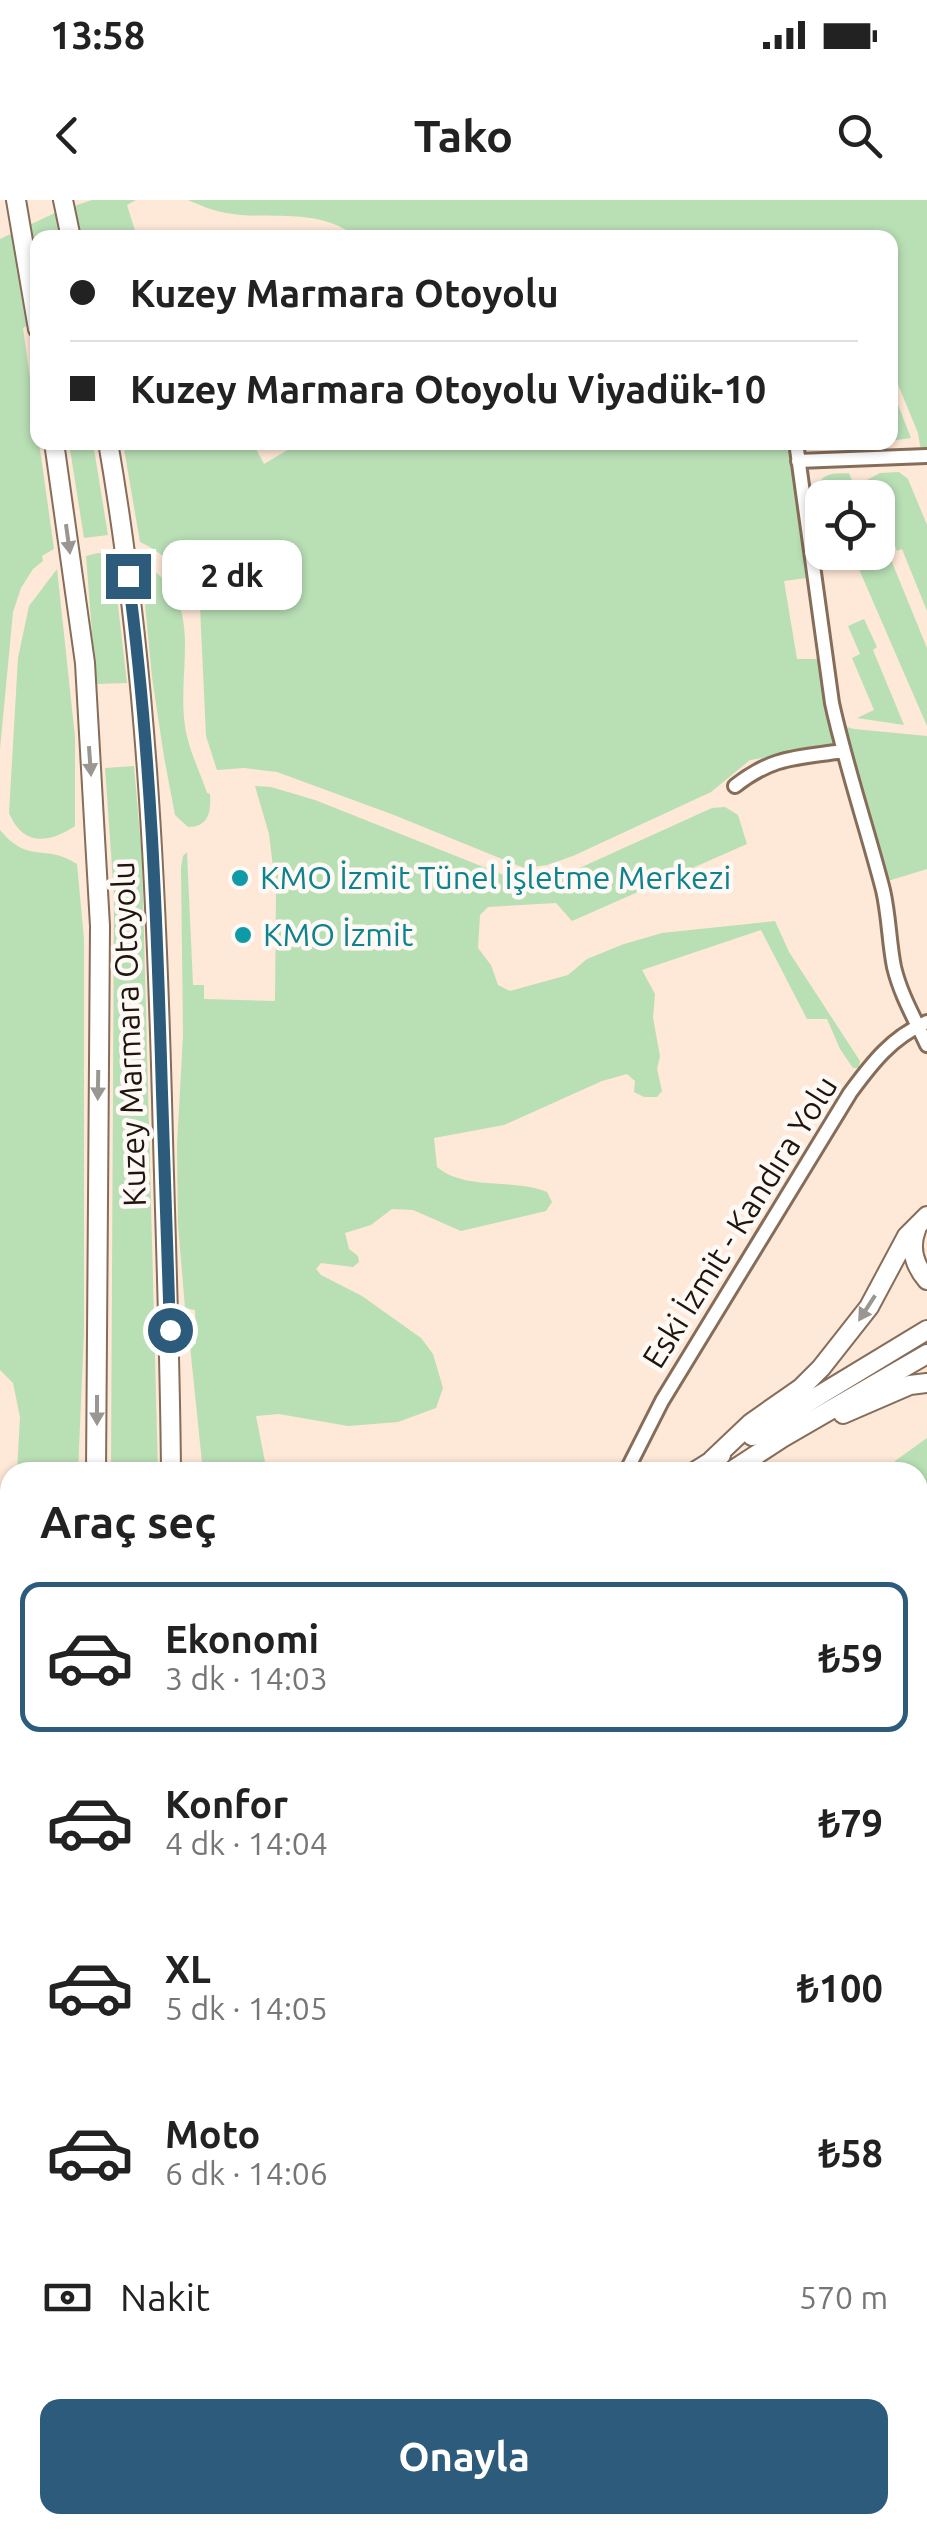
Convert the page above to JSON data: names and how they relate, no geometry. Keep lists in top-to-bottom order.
{
  "streets": {
    "highway": ["Kuzey Marmara Otoyolu"],
    "street": ["Eski İzmit - Kandıra Yolu"]
  },
  "places": ["KMO İzmit Tünel İşletme Merkezi", "KMO İzmit"],
  "page": {
    "status": "13:58",
    "header": "Tako",
    "banner": ["Kuzey Marmara Otoyolu", "Kuzey Marmara Otoyolu Viyadük-10"],
    "bubble": "2 dk",
    "heading": "Araç seç",
    "list": [
      {
        "name": "Ekonomi",
        "note": "3 dk · 14:03",
        "value": "₺59"
      },
      {
        "name": "Konfor",
        "note": "4 dk · 14:04",
        "value": "₺79"
      },
      {
        "name": "XL",
        "note": "5 dk · 14:05",
        "value": "₺100"
      },
      {
        "name": "Moto",
        "note": "6 dk · 14:06",
        "value": "₺58"
      }
    ],
    "pay": ["Nakit", "570 m"],
    "buttons": "Onayla"
  }
}
